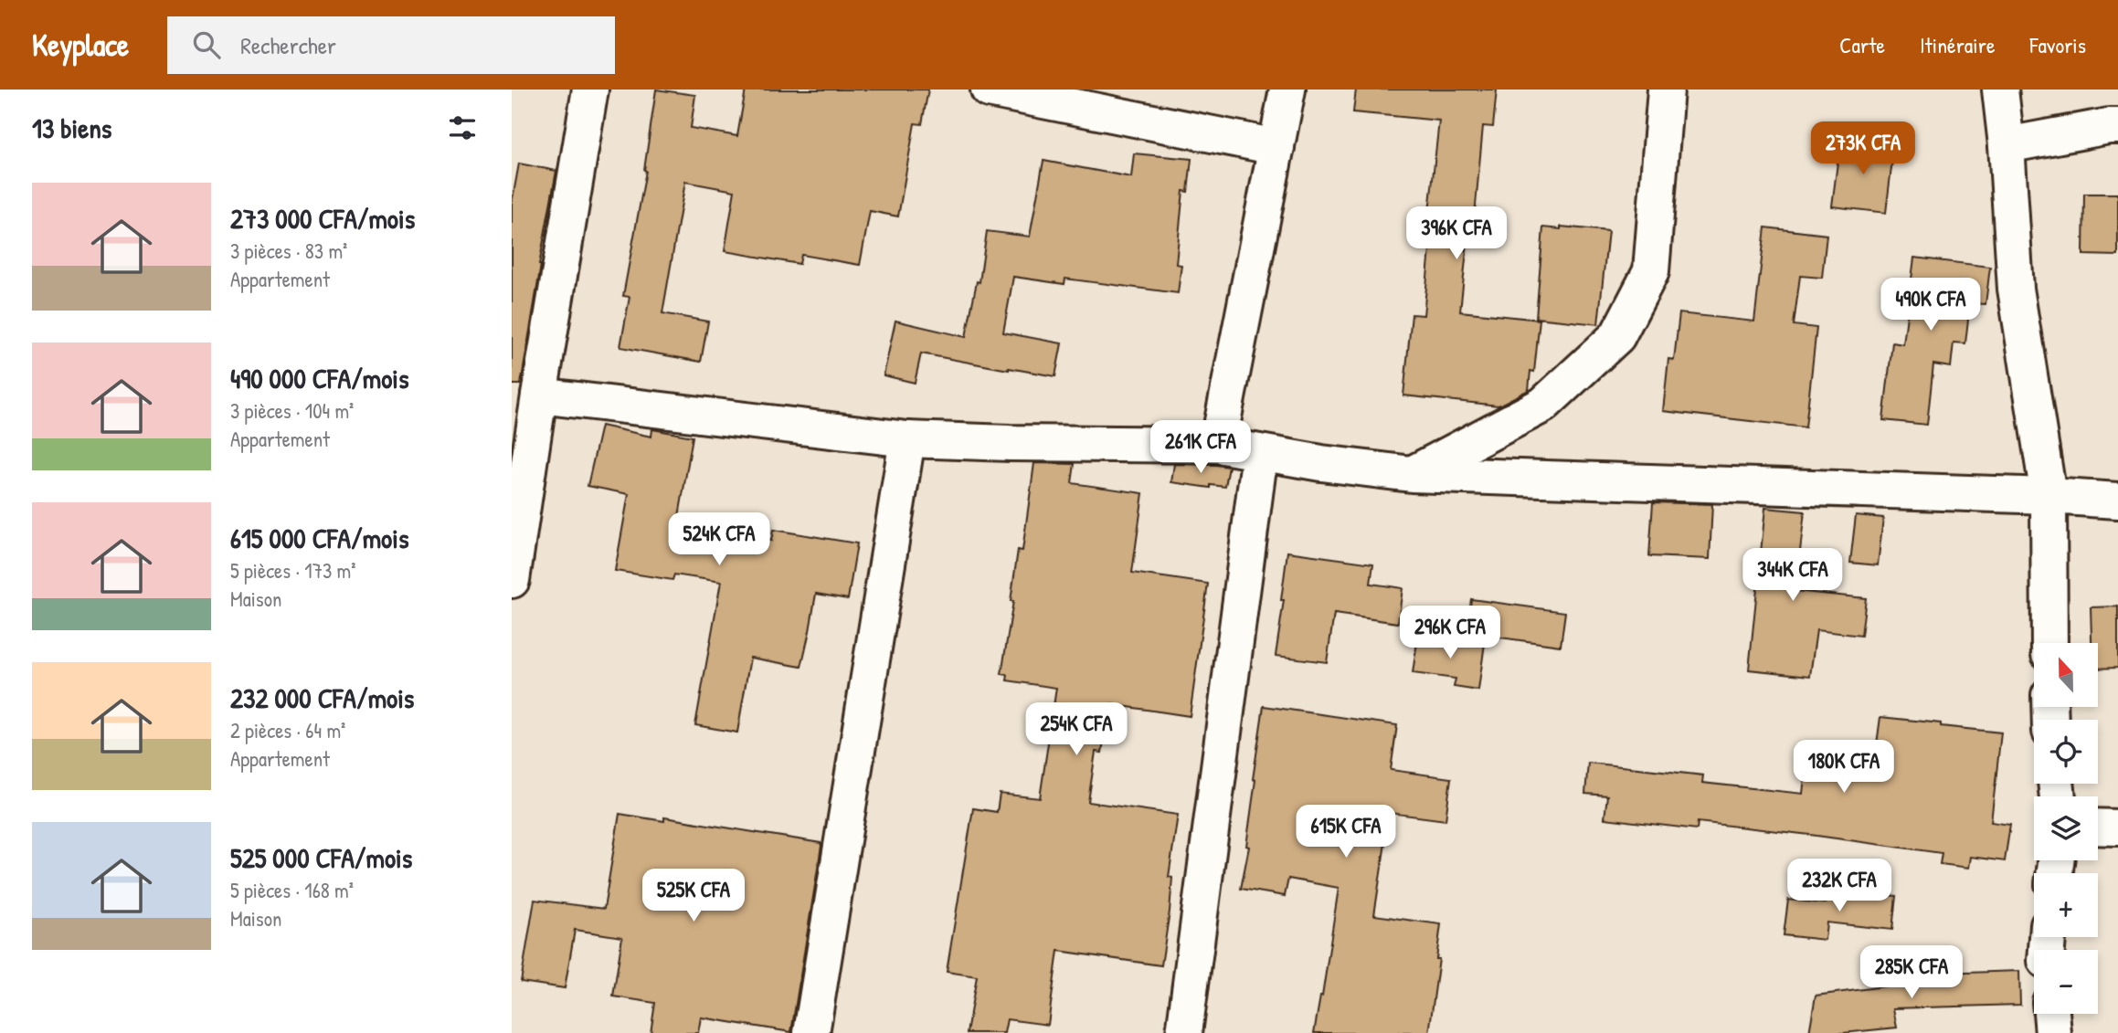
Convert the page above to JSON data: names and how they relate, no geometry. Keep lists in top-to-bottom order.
{
  "north": "top",
  "page": {
    "header": "Keyplace",
    "search": "Rechercher",
    "nav": ["Carte", "Itinéraire", "Favoris"],
    "heading": "13 biens",
    "price": [
      "273K CFA",
      "396K CFA",
      "490K CFA",
      "261K CFA",
      "524K CFA",
      "344K CFA",
      "296K CFA",
      "254K CFA",
      "180K CFA",
      "615K CFA",
      "232K CFA",
      "525K CFA",
      "285K CFA"
    ],
    "list": [
      {
        "name": "273 000 CFA/mois",
        "note": "3 pièces · 83 m² · Appartement"
      },
      {
        "name": "490 000 CFA/mois",
        "note": "3 pièces · 104 m² · Appartement"
      },
      {
        "name": "615 000 CFA/mois",
        "note": "5 pièces · 173 m² · Maison"
      },
      {
        "name": "232 000 CFA/mois",
        "note": "2 pièces · 64 m² · Appartement"
      },
      {
        "name": "525 000 CFA/mois",
        "note": "5 pièces · 168 m² · Maison"
      }
    ],
    "map_buttons": ["+", "−"]
  }
}
